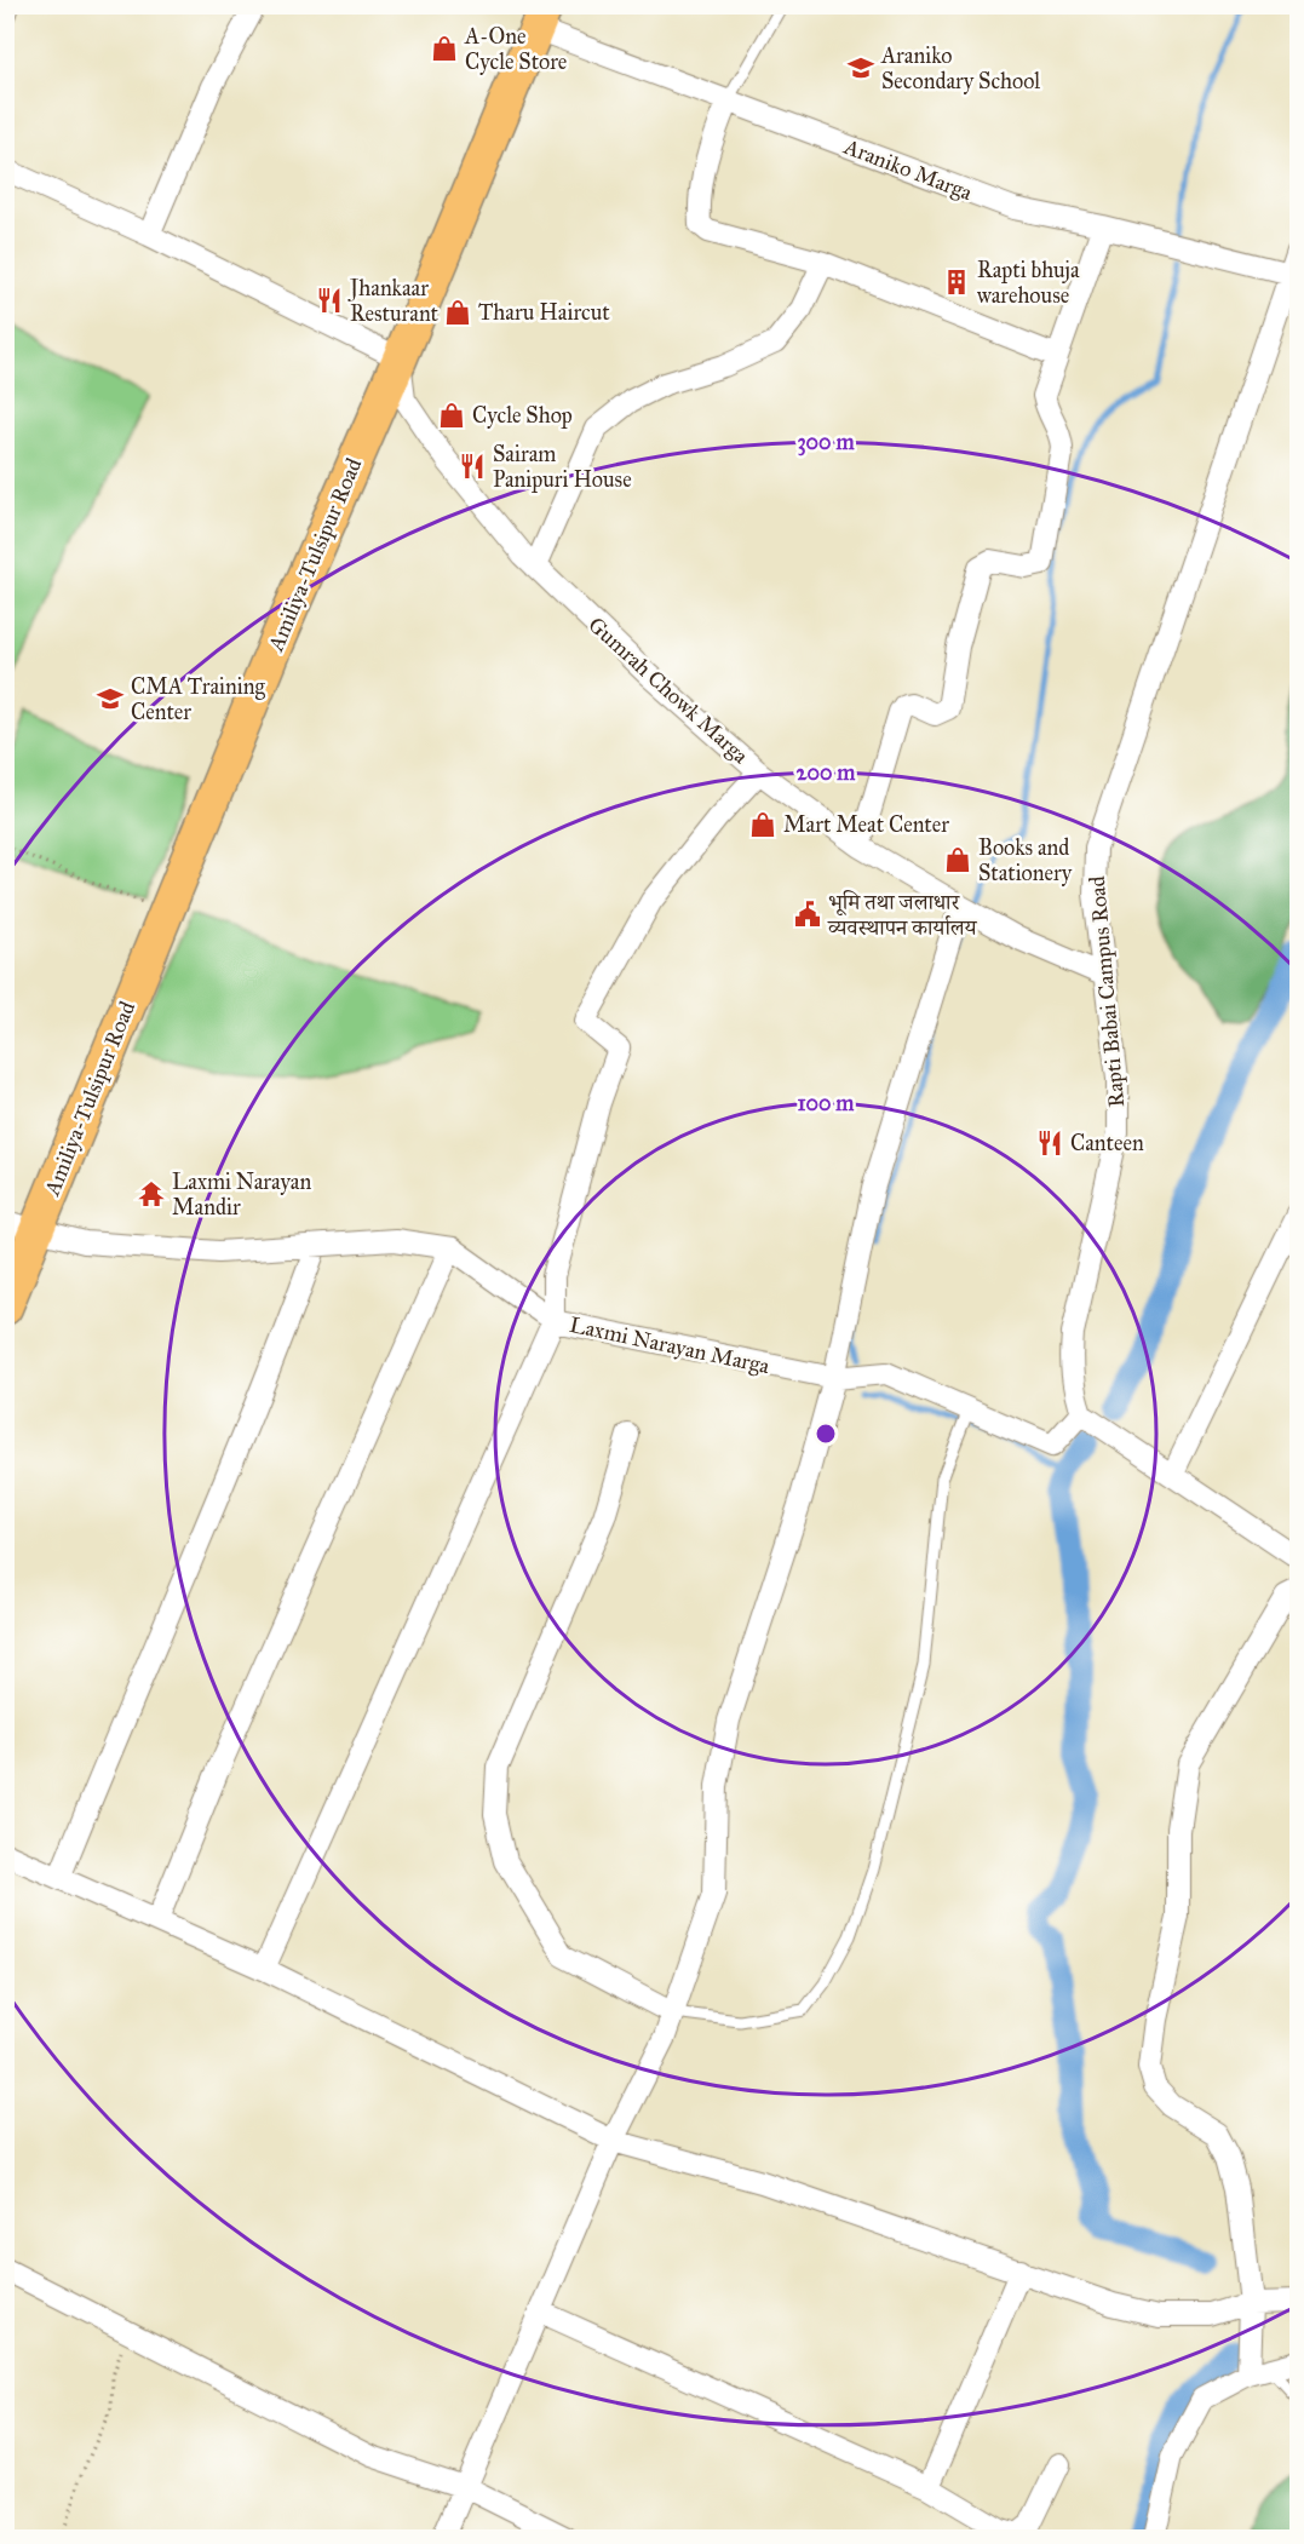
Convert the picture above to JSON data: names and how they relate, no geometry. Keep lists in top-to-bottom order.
{
  "streets": {
    "main road": ["Amiliya-Tulsipur Road"],
    "street": [
      "Araniko Marga",
      "Gumrah Chowk Marga",
      "Rapti Babai Campus Road",
      "Laxmi Narayan Marga"
    ]
  },
  "crossings": [
    ["Araniko Marga", "Amiliya-Tulsipur Road"],
    ["Araniko Marga", "Rapti Babai Campus Road"],
    ["Amiliya-Tulsipur Road", "Gumrah Chowk Marga"],
    ["Amiliya-Tulsipur Road", "Laxmi Narayan Marga"],
    ["Gumrah Chowk Marga", "Rapti Babai Campus Road"],
    ["Rapti Babai Campus Road", "Laxmi Narayan Marga"]
  ],
  "places": {
    "shop": [
      "A-One Cycle Store",
      "Tharu Haircut",
      "Cycle Shop",
      "Mart Meat Center",
      "Books and Stationery"
    ],
    "school or university": ["Araniko Secondary School", "CMA Training Center"],
    "building": ["Rapti bhuja warehouse"],
    "restaurant": ["Jhankaar Resturant", "Sairam Panipuri House", "Canteen"],
    "public building": ["भूमि तथा जलाधार व्यवस्थापन कार्यालय"],
    "temple": ["Laxmi Narayan Mandir"]
  },
  "rings": ["300 m", "200 m", "100 m"]
}
